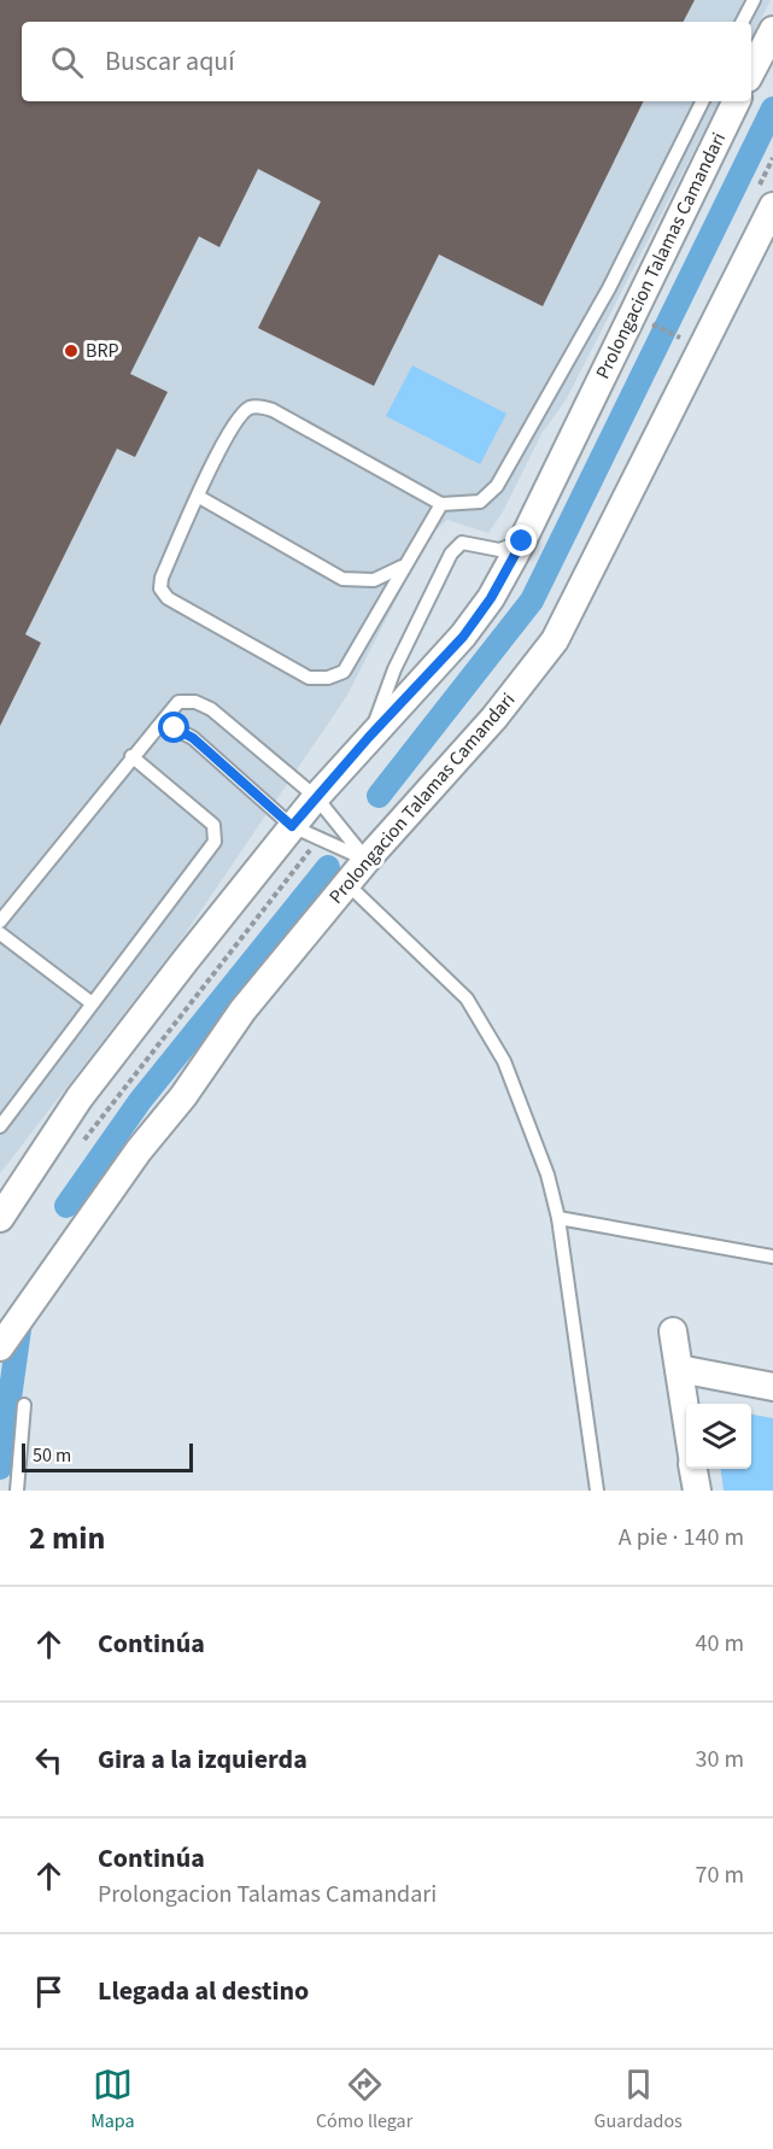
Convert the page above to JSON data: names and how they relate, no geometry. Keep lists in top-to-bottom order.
{
  "streets": {
    "street": ["Prolongacion Talamas Camandari"]
  },
  "places": ["BRP"],
  "scale_bar": "50 m",
  "page": {
    "search": "Buscar aquí",
    "scale": "50 m",
    "heading": ["2 min", "A pie · 140 m"],
    "list": [
      ["Continúa", "40 m"],
      ["Gira a la izquierda", "30 m"],
      ["Continúa", "Prolongacion Talamas Camandari", "70 m"],
      "Llegada al destino"
    ],
    "nav": ["Mapa", "Cómo llegar", "Guardados"]
  }
}
